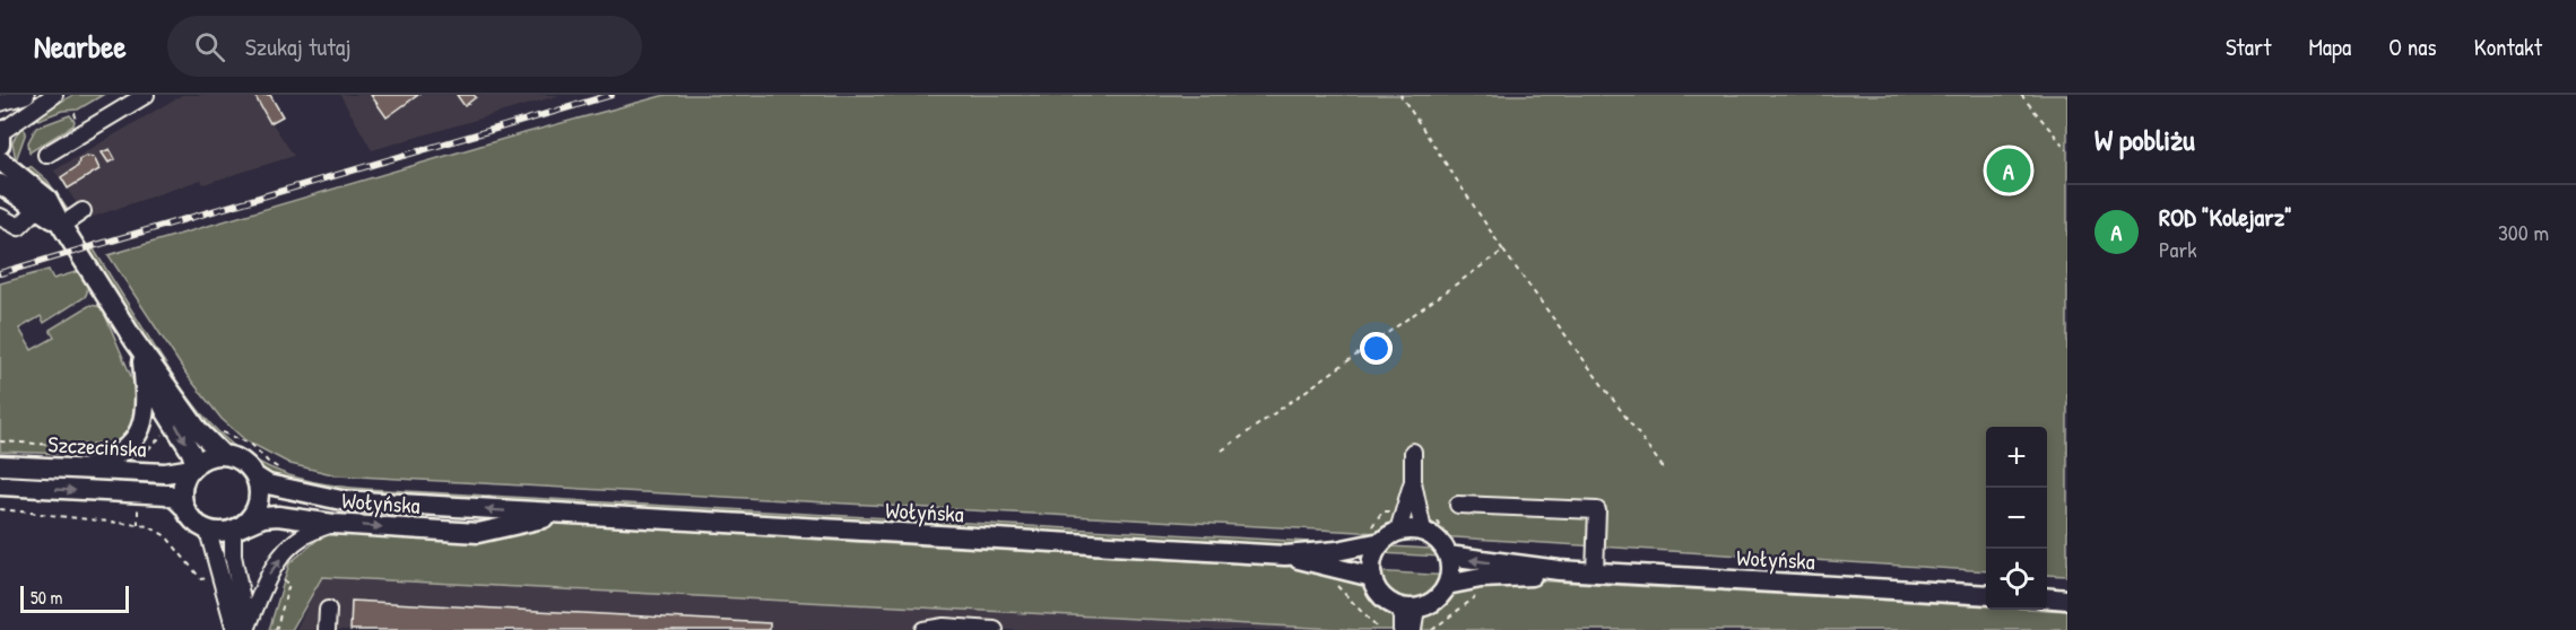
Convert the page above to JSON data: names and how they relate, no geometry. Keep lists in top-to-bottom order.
{
  "streets": {
    "main road": ["Szczecińska", "Wołyńska"]
  },
  "crossings": [
    ["Szczecińska", "Wołyńska"]
  ],
  "scale_bar": "50 m",
  "page": {
    "header": "Nearbee",
    "search": "Szukaj tutaj",
    "nav": [
      "Start",
      "Mapa",
      "O nas",
      "Kontakt"
    ],
    "heading": "W pobliżu",
    "pins": "A",
    "list": [
      {
        "mark": "A",
        "name": "ROD \"Kolejarz\"",
        "note": "Park",
        "value": "300 m"
      }
    ],
    "map_buttons": ["+", "−"],
    "scale": "50 m"
  }
}
